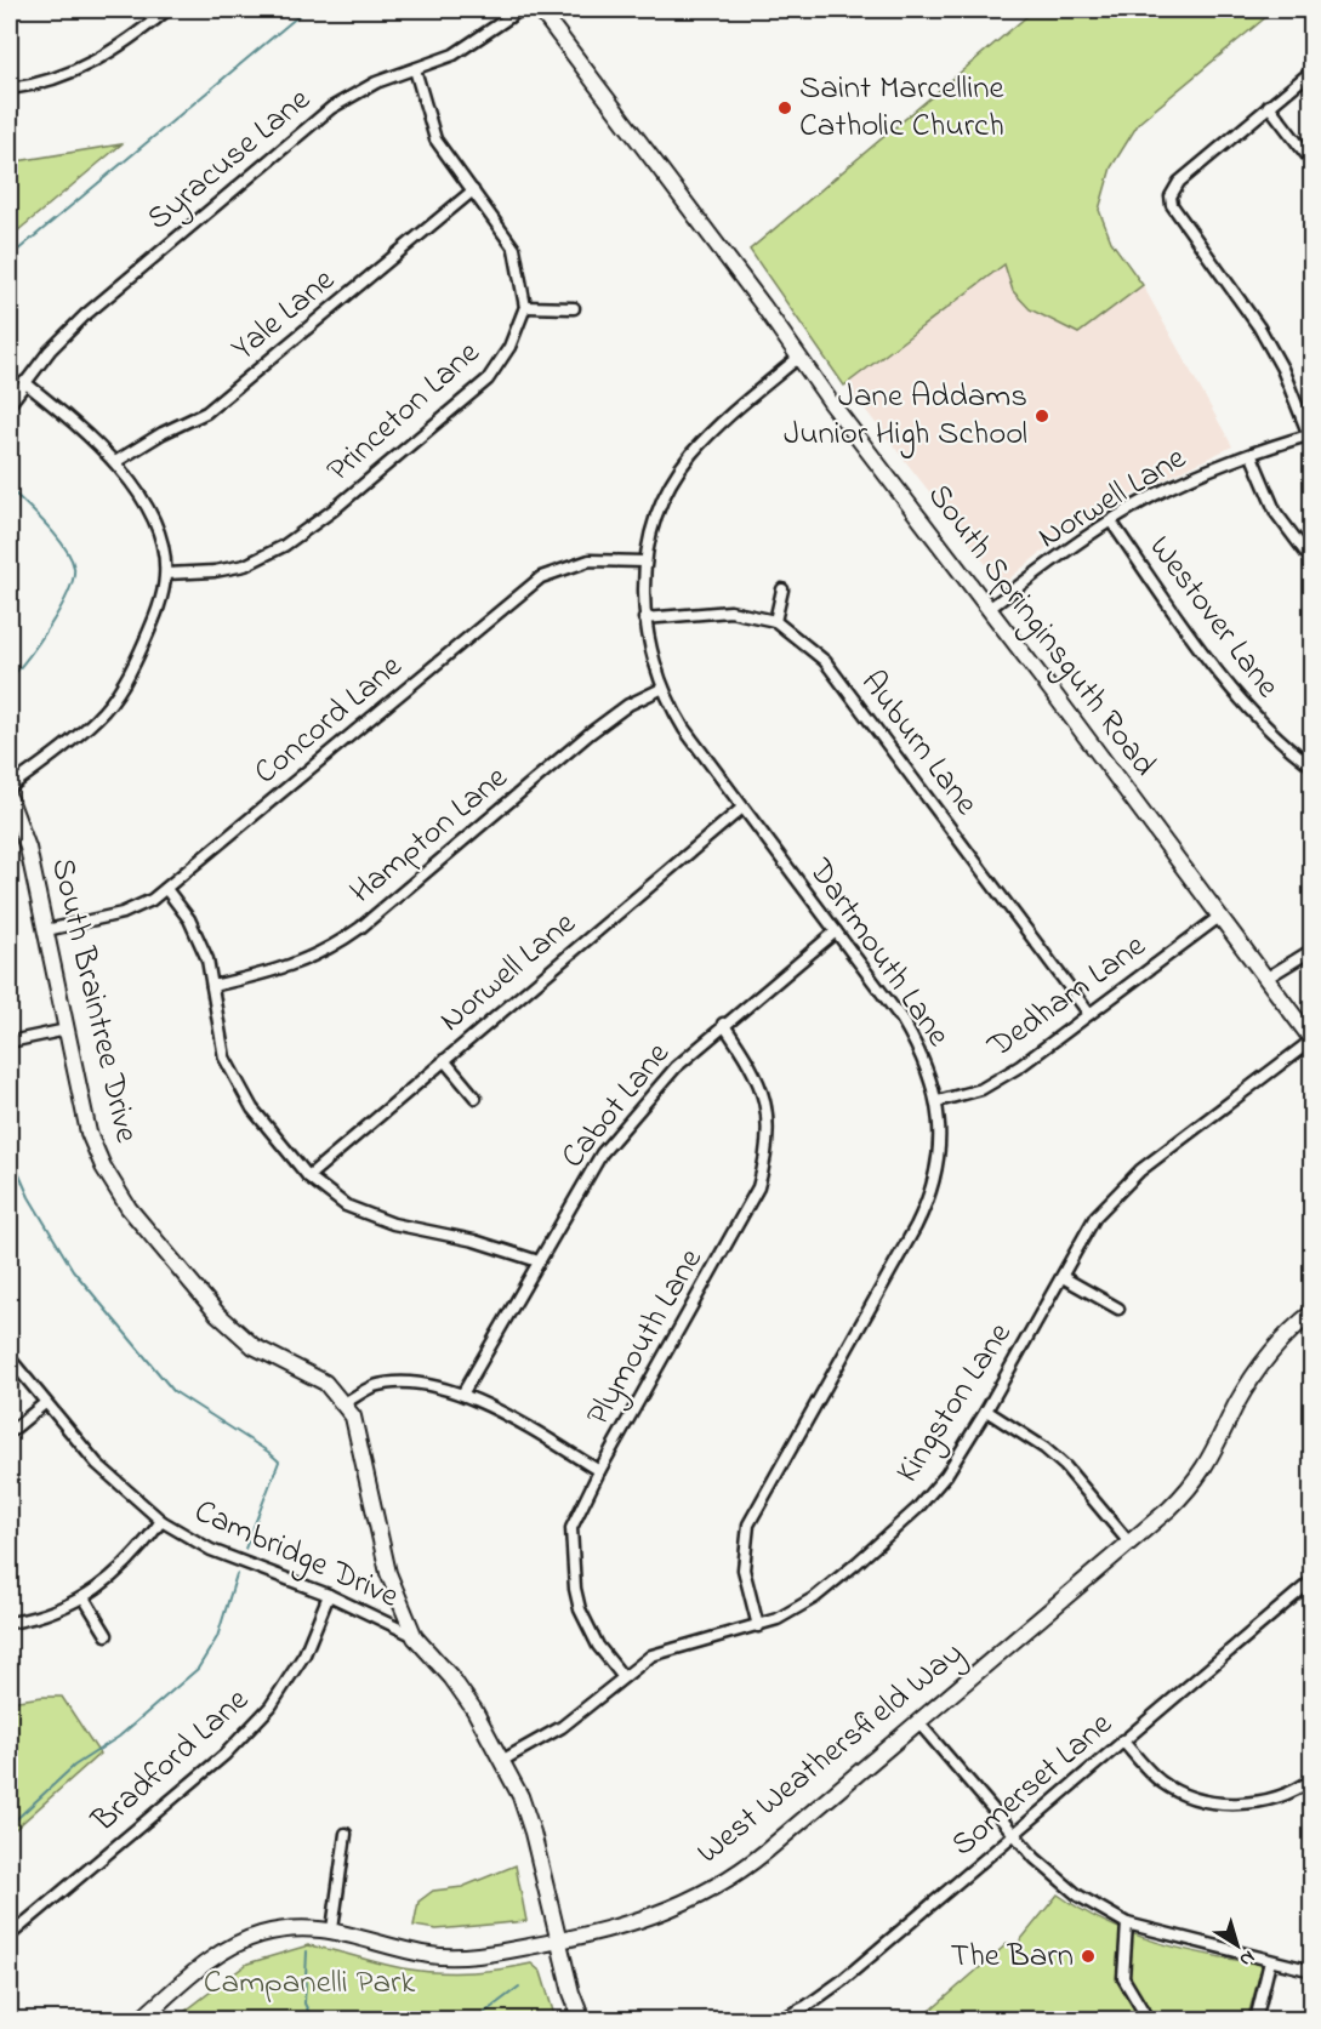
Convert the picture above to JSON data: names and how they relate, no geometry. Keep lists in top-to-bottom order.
{
  "streets": {
    "street": [
      "Syracuse Lane",
      "Yale Lane",
      "Princeton Lane",
      "Norwell Lane",
      "Westover Lane",
      "South Springinsguth Road",
      "Concord Lane",
      "Auburn Lane",
      "Hampton Lane",
      "Dartmouth Lane",
      "Dedham Lane",
      "South Braintree Drive",
      "Cabot Lane",
      "Plymouth Lane",
      "Kingston Lane",
      "Cambridge Drive",
      "West Weathersfield Way",
      "Bradford Lane",
      "Somerset Lane"
    ]
  },
  "crossings": [
    ["Norwell Lane", "Westover Lane"],
    ["Norwell Lane", "South Springinsguth Road"],
    ["Norwell Lane", "Dartmouth Lane"],
    ["South Springinsguth Road", "Dartmouth Lane"],
    ["South Springinsguth Road", "Dedham Lane"],
    ["South Springinsguth Road", "Kingston Lane"],
    ["Concord Lane", "Dartmouth Lane"],
    ["Concord Lane", "South Braintree Drive"],
    ["Auburn Lane", "Dartmouth Lane"],
    ["Auburn Lane", "Dedham Lane"],
    ["Hampton Lane", "Dartmouth Lane"],
    ["Dartmouth Lane", "Dedham Lane"],
    ["Dartmouth Lane", "Cabot Lane"],
    ["Dartmouth Lane", "Kingston Lane"],
    ["South Braintree Drive", "Kingston Lane"],
    ["South Braintree Drive", "Cambridge Drive"],
    ["South Braintree Drive", "West Weathersfield Way"],
    ["Cabot Lane", "Plymouth Lane"],
    ["Plymouth Lane", "Kingston Lane"],
    ["Cambridge Drive", "Bradford Lane"]
  ],
  "parks": ["Campanelli Park"],
  "places": ["Saint Marcelline Catholic Church", "Jane Addams Junior High School", "The Barn"],
  "north": "bottom right"
}
